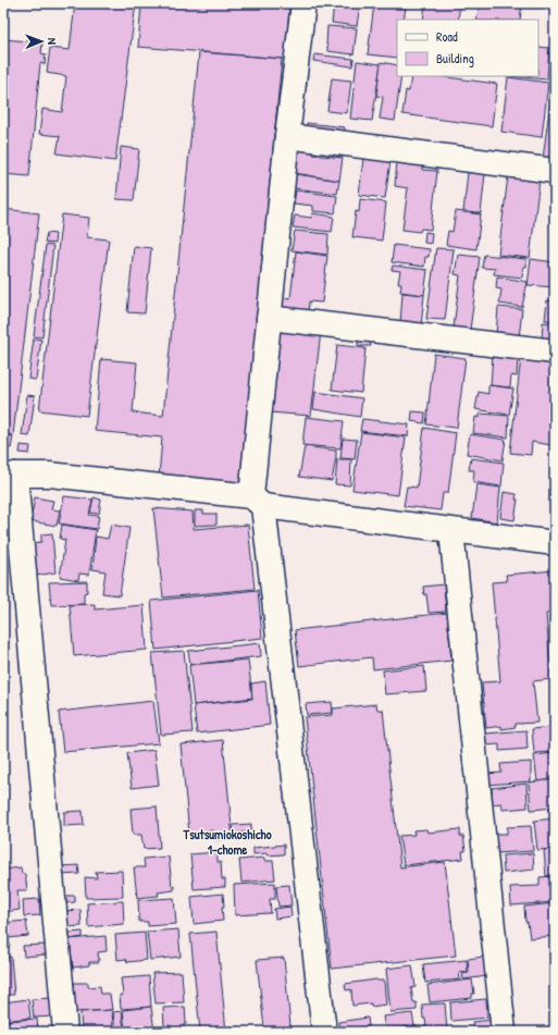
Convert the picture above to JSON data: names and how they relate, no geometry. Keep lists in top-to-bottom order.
{
  "districts": ["Tsutsumiokoshicho 1-chome"],
  "legend": ["Road", "Building"],
  "north": "right"
}
